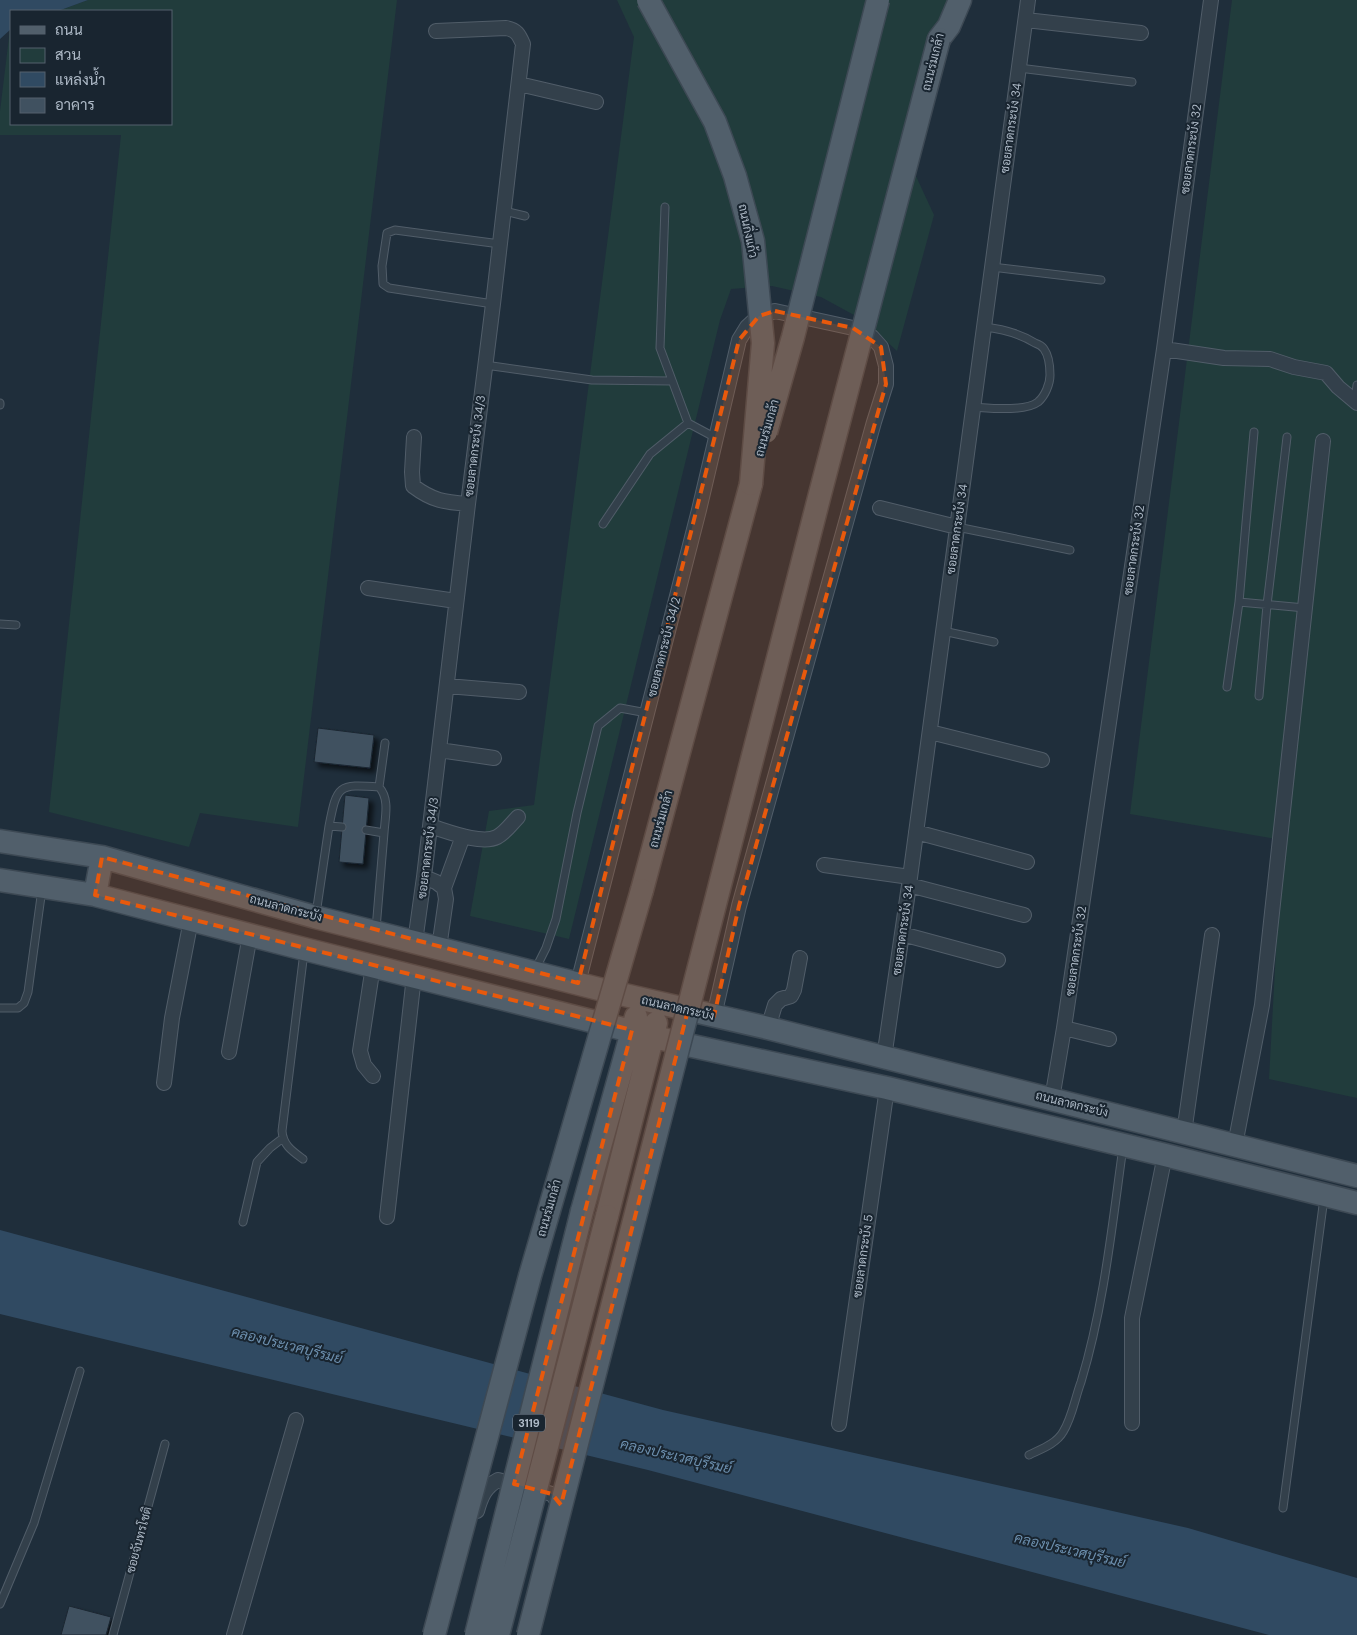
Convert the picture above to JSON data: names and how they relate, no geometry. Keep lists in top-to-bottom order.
{
  "streets": {
    "main road": [
      "ถนนร่มเกล้า",
      "ถนนกิ่งแก้ว",
      "ถนนลาดกระบัง",
      "3119"
    ],
    "street": [
      "ซอยลาดกระบัง 34",
      "ซอยลาดกระบัง 32",
      "ซอยลาดกระบัง 34/3",
      "ซอยลาดกระบัง 34/2",
      "ซอยลาดกระบัง 5"
    ],
    "lane": ["ซอยจันทรโชติ"]
  },
  "crossings": [
    ["ถนนร่มเกล้า", "ถนนกิ่งแก้ว"],
    ["ซอยลาดกระบัง 34", "ถนนลาดกระบัง"],
    ["ซอยลาดกระบัง 32", "ถนนลาดกระบัง"],
    ["ซอยลาดกระบัง 34/3", "ถนนลาดกระบัง"],
    ["ซอยลาดกระบัง 34/2", "ถนนลาดกระบัง"]
  ],
  "water": ["คลองประเวศบุรีรมย์"],
  "legend": [
    "ถนน",
    "สวน",
    "แหล่งน้ำ",
    "อาคาร"
  ]
}
